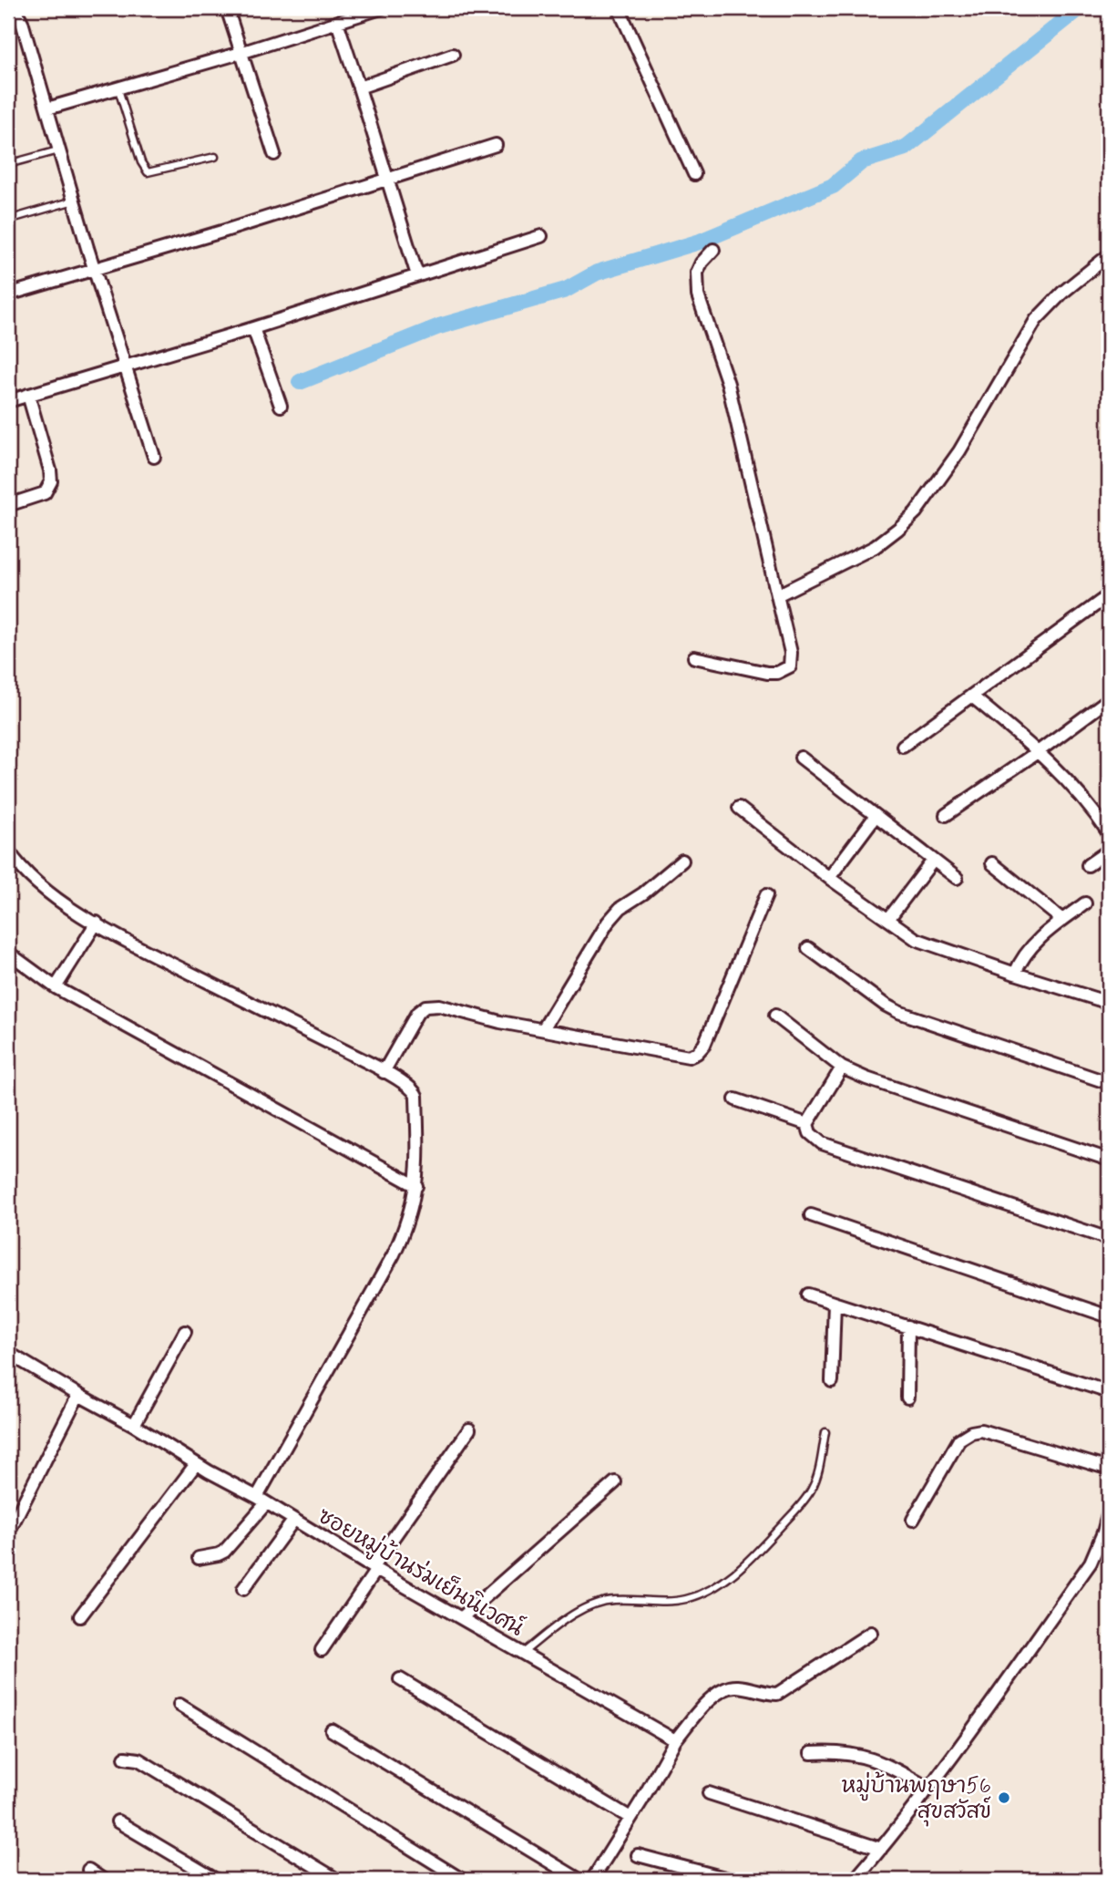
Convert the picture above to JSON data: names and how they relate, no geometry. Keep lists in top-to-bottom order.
{
  "streets": {
    "street": ["ซอยหมู่บ้านร่มเย็นนิเวศน์"]
  },
  "places": ["หมู่บ้านพฤษา56 สุขสวัสข์"]
}
